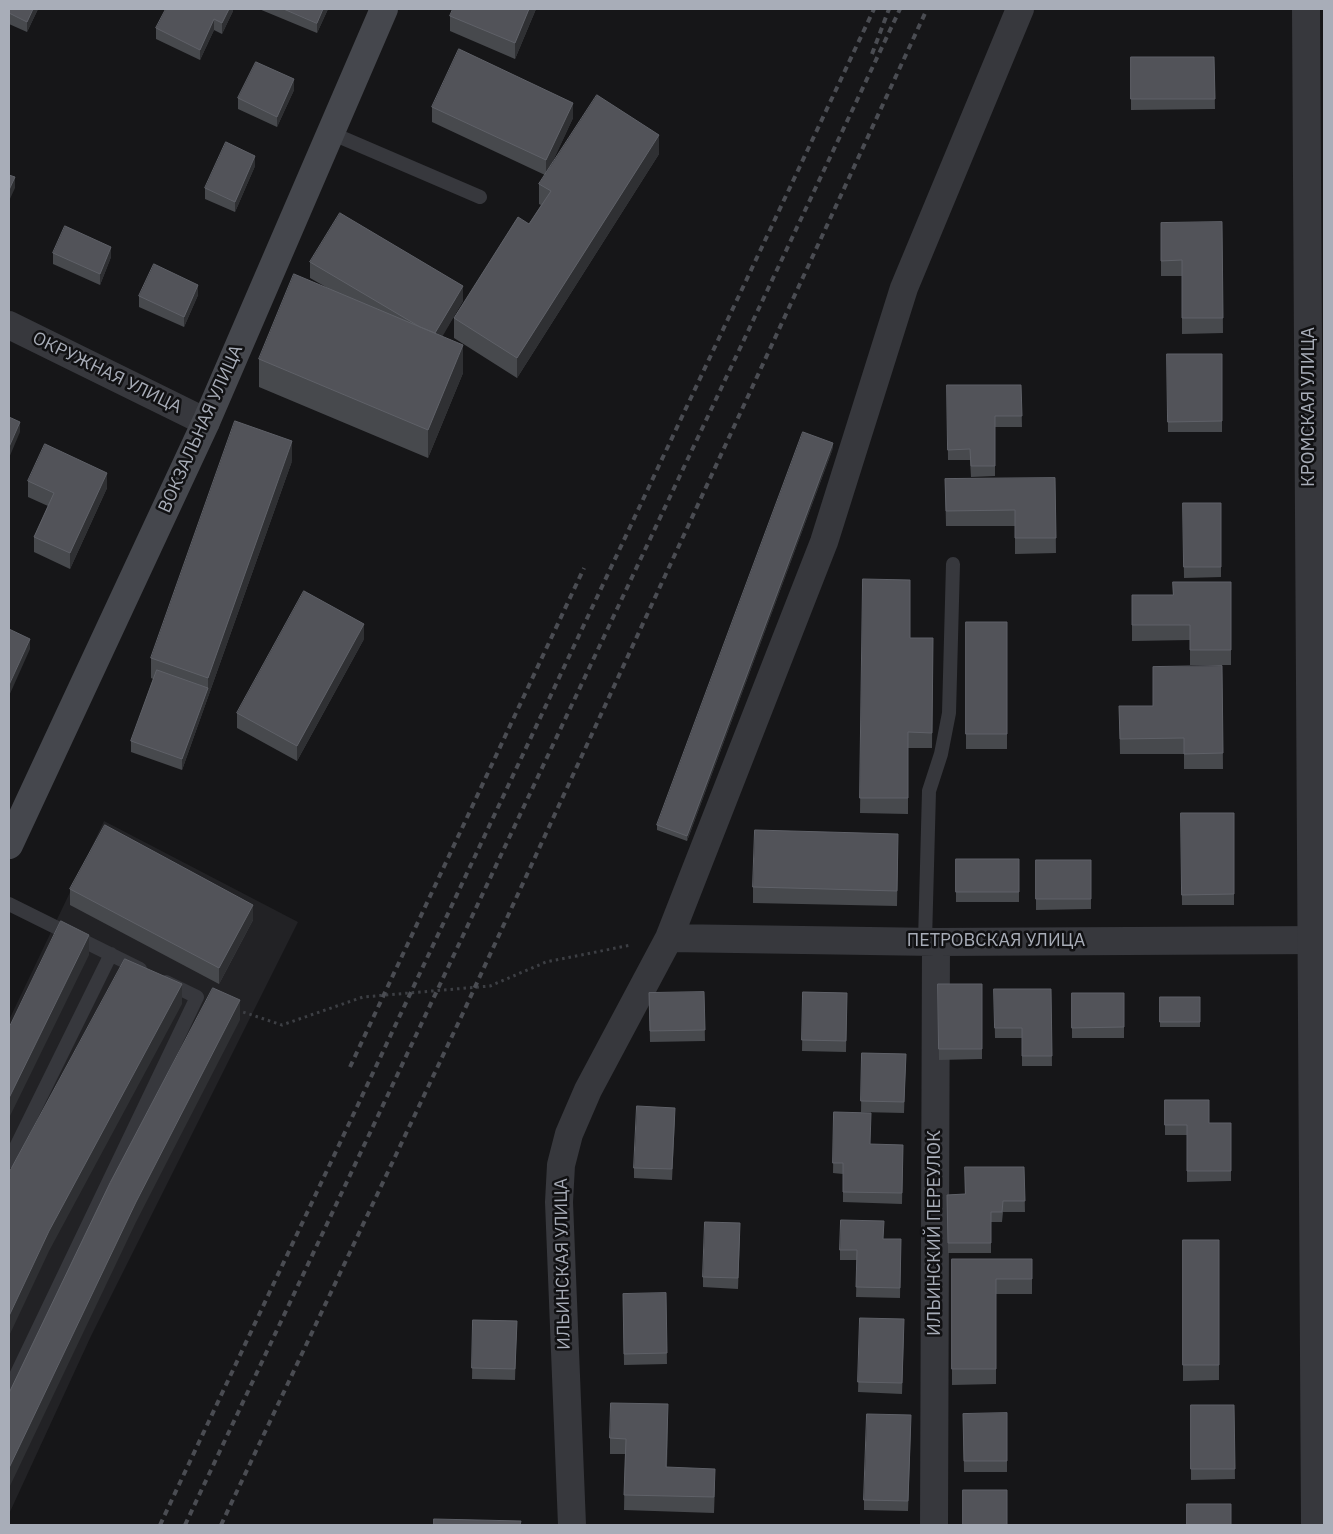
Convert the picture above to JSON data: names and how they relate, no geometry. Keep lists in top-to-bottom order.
{
  "streets": {
    "main road": ["ВОКЗАЛЬНАЯ УЛИЦА"],
    "street": [
      "ОКРУЖНАЯ УЛИЦА",
      "КРОМСКАЯ УЛИЦА",
      "ПЕТРОВСКАЯ УЛИЦА",
      "ИЛЬИНСКИЙ ПЕРЕУЛОК",
      "ИЛЬИНСКАЯ УЛИЦА"
    ]
  },
  "crossings": [
    ["ОКРУЖНАЯ УЛИЦА", "ВОКЗАЛЬНАЯ УЛИЦА"],
    ["КРОМСКАЯ УЛИЦА", "ПЕТРОВСКАЯ УЛИЦА"],
    ["ПЕТРОВСКАЯ УЛИЦА", "ИЛЬИНСКИЙ ПЕРЕУЛОК"],
    ["ПЕТРОВСКАЯ УЛИЦА", "ИЛЬИНСКАЯ УЛИЦА"]
  ]
}
